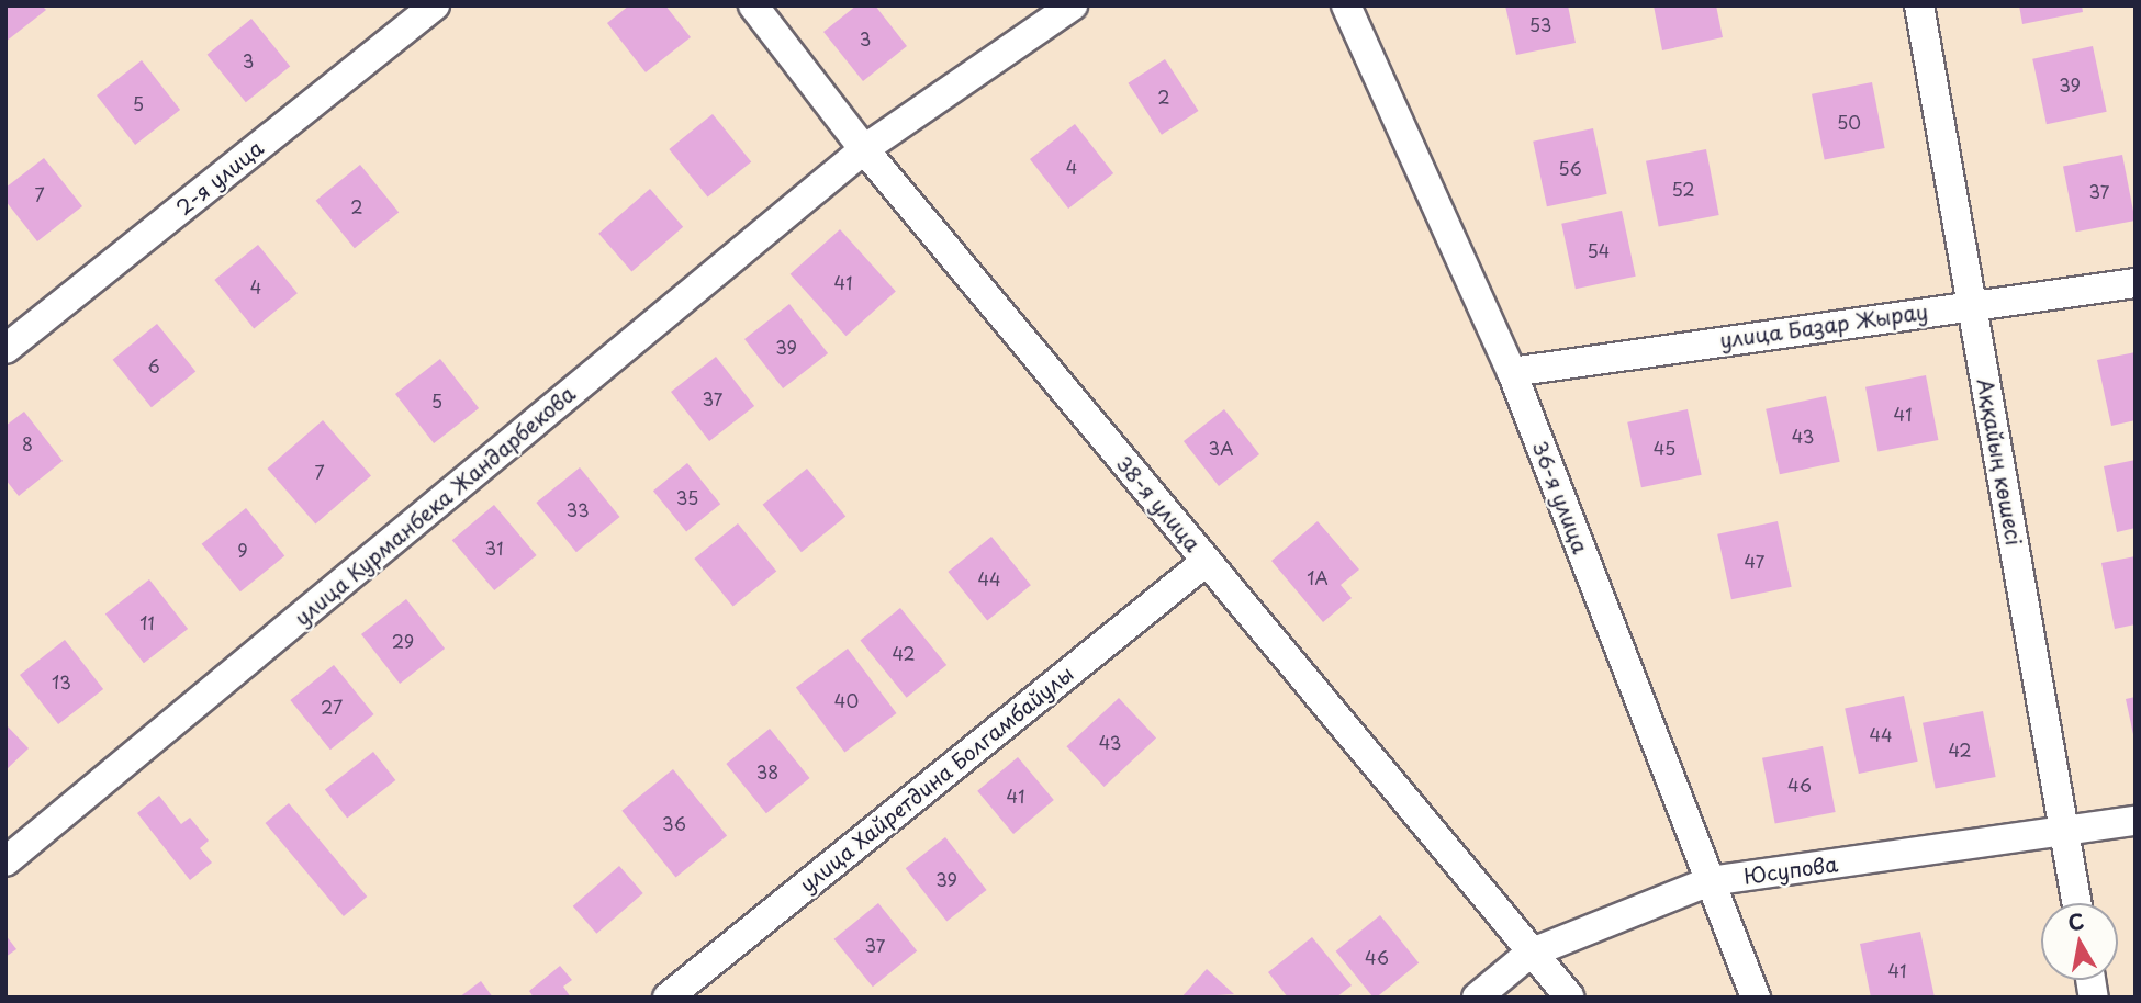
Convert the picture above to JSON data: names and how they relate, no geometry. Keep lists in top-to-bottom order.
{
  "streets": {
    "street": [
      "2-я улица",
      "улица Базар Жырау",
      "Аққайың көшесі",
      "36-я улица",
      "38-я улица",
      "улица Курманбека Жандарбекова",
      "улица Хайретдина Болгамбайулы",
      "Юсупова"
    ]
  },
  "crossings": [
    ["улица Базар Жырау", "Аққайың көшесі"],
    ["улица Базар Жырау", "36-я улица"],
    ["Аққайың көшесі", "Юсупова"],
    ["36-я улица", "Юсупова"],
    ["38-я улица", "улица Курманбека Жандарбекова"],
    ["38-я улица", "улица Хайретдина Болгамбайулы"],
    ["38-я улица", "Юсупова"]
  ],
  "house_numbers": [
    "53",
    "3",
    "3",
    "39",
    "2",
    "5",
    "50",
    "4",
    "56",
    "52",
    "37",
    "7",
    "2",
    "54",
    "41",
    "4",
    "39",
    "6",
    "37",
    "5",
    "41",
    "43",
    "8",
    "3А",
    "45",
    "7",
    "35",
    "33",
    "31",
    "9",
    "47",
    "1А",
    "44",
    "11",
    "29",
    "42",
    "13",
    "40",
    "27",
    "44",
    "43",
    "42",
    "38",
    "46",
    "41",
    "36",
    "39",
    "37",
    "46",
    "41"
  ],
  "north": "top"
}
